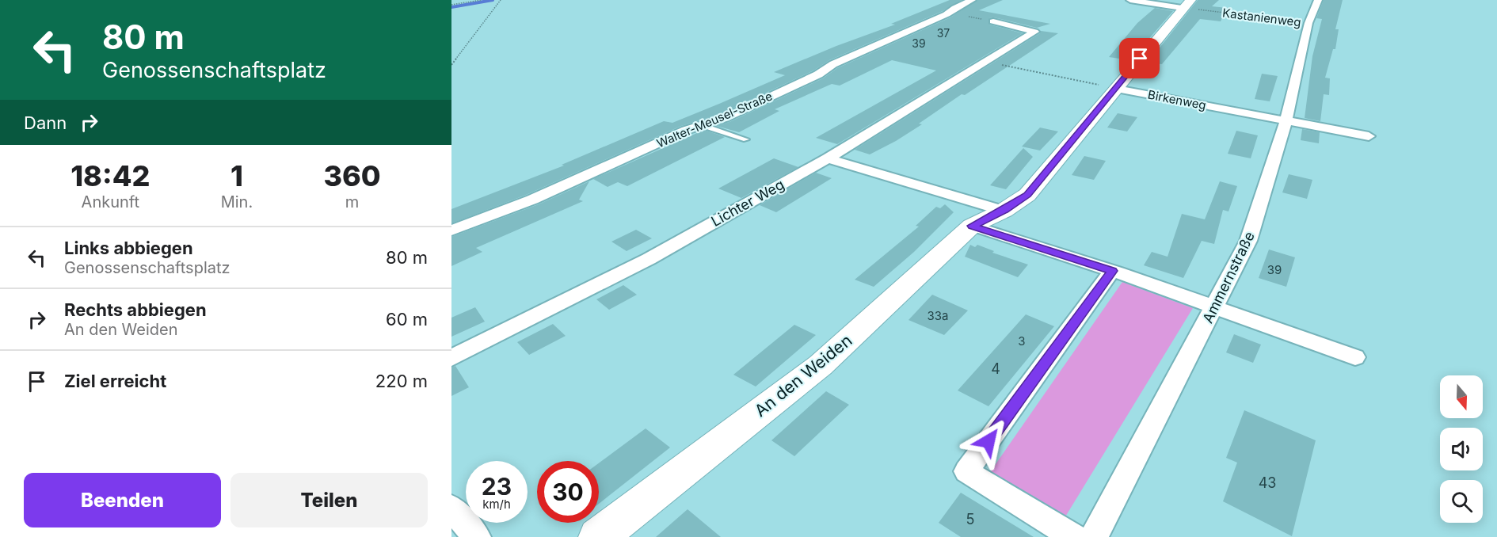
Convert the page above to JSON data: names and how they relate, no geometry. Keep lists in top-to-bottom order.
{
  "streets": {
    "street": [
      "Birkenweg",
      "Walter-Meusel-Straße",
      "Lichter Weg",
      "Ammernstraße",
      "An den Weiden"
    ],
    "path": ["Kastanienweg"]
  },
  "crossings": [
    ["Kastanienweg", "Ammernstraße"],
    ["Kastanienweg", "An den Weiden"],
    ["Birkenweg", "Ammernstraße"],
    ["Birkenweg", "An den Weiden"]
  ],
  "house_numbers": [
    "37",
    "39",
    "39",
    "33a",
    "3",
    "4",
    "43",
    "5"
  ],
  "north": "bottom",
  "page": {
    "turn": ["80 m", "Genossenschaftsplatz"],
    "then": "Dann",
    "eta": [
      "18:42",
      "Ankunft",
      "1",
      "Min.",
      "360",
      "m"
    ],
    "list": [
      {
        "name": "Links abbiegen",
        "note": "Genossenschaftsplatz",
        "value": "80 m"
      },
      {
        "name": "Rechts abbiegen",
        "note": "An den Weiden",
        "value": "60 m"
      },
      {
        "name": "Ziel erreicht",
        "value": "220 m"
      }
    ],
    "speed": "23 km/h",
    "limit": "30",
    "buttons": ["Beenden", "Teilen"]
  }
}
